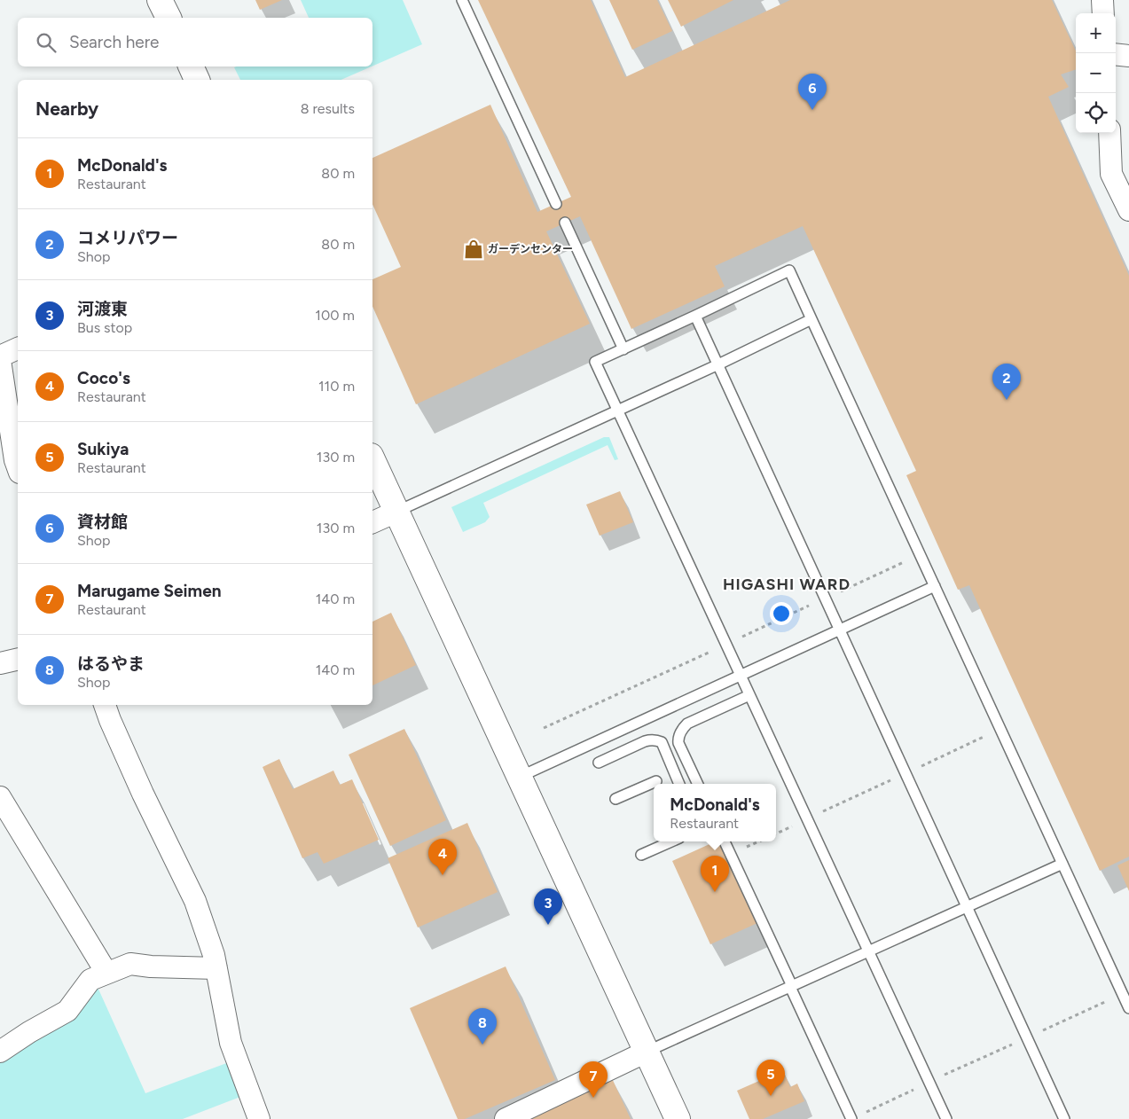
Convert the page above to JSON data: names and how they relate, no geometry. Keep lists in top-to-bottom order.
{
  "districts": ["HIGASHI WARD"],
  "places": {
    "shop": ["ガーデンセンター"]
  },
  "page": {
    "map_buttons": ["+", "−"],
    "search": "Search here",
    "pins": [
      "6",
      "2",
      "4",
      "1",
      "3",
      "8",
      "5",
      "7"
    ],
    "heading": ["Nearby", "8 results"],
    "list": [
      {
        "mark": "1",
        "name": "McDonald's",
        "note": "Restaurant",
        "value": "80 m"
      },
      {
        "mark": "2",
        "name": "コメリパワー",
        "note": "Shop",
        "value": "80 m"
      },
      {
        "mark": "3",
        "name": "河渡東",
        "note": "Bus stop",
        "value": "100 m"
      },
      {
        "mark": "4",
        "name": "Coco's",
        "note": "Restaurant",
        "value": "110 m"
      },
      {
        "mark": "5",
        "name": "Sukiya",
        "note": "Restaurant",
        "value": "130 m"
      },
      {
        "mark": "6",
        "name": "資材館",
        "note": "Shop",
        "value": "130 m"
      },
      {
        "mark": "7",
        "name": "Marugame Seimen",
        "note": "Restaurant",
        "value": "140 m"
      },
      {
        "mark": "8",
        "name": "はるやま",
        "note": "Shop",
        "value": "140 m"
      }
    ],
    "popup": ["McDonald's", "Restaurant"]
  }
}
